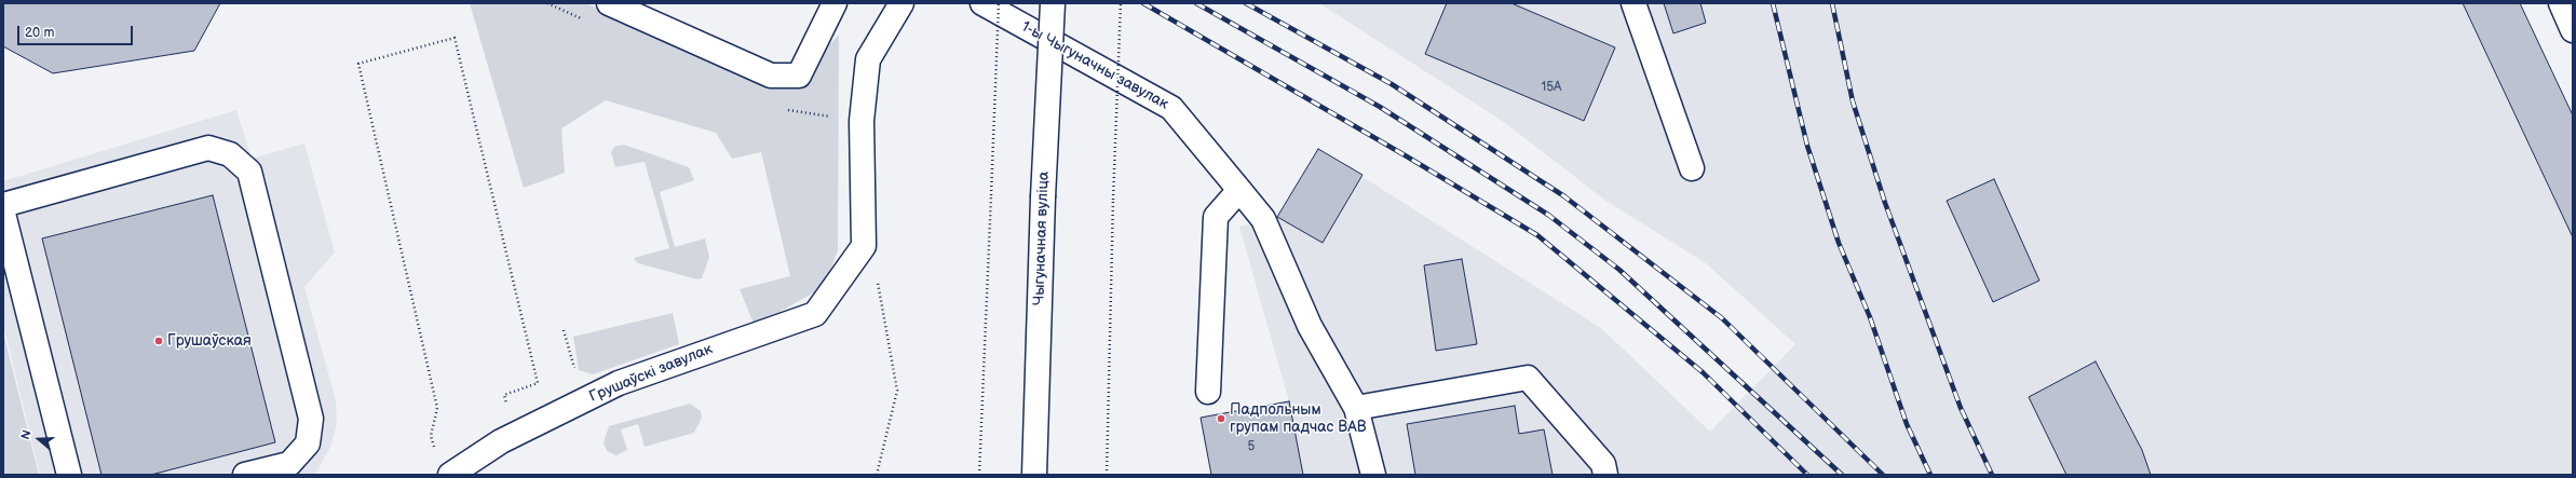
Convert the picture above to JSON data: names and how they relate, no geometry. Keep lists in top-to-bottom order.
{
  "streets": {
    "main road": ["1-ы Чыгуначны завулак", "Чыгуначная вуліца", "Грушаўскі завулак"]
  },
  "places": ["Грушаўская", "Падпольным групам падчас ВАВ"],
  "house_numbers": ["15А", "5"],
  "scale_bar": "20 m",
  "north": "left"
}
